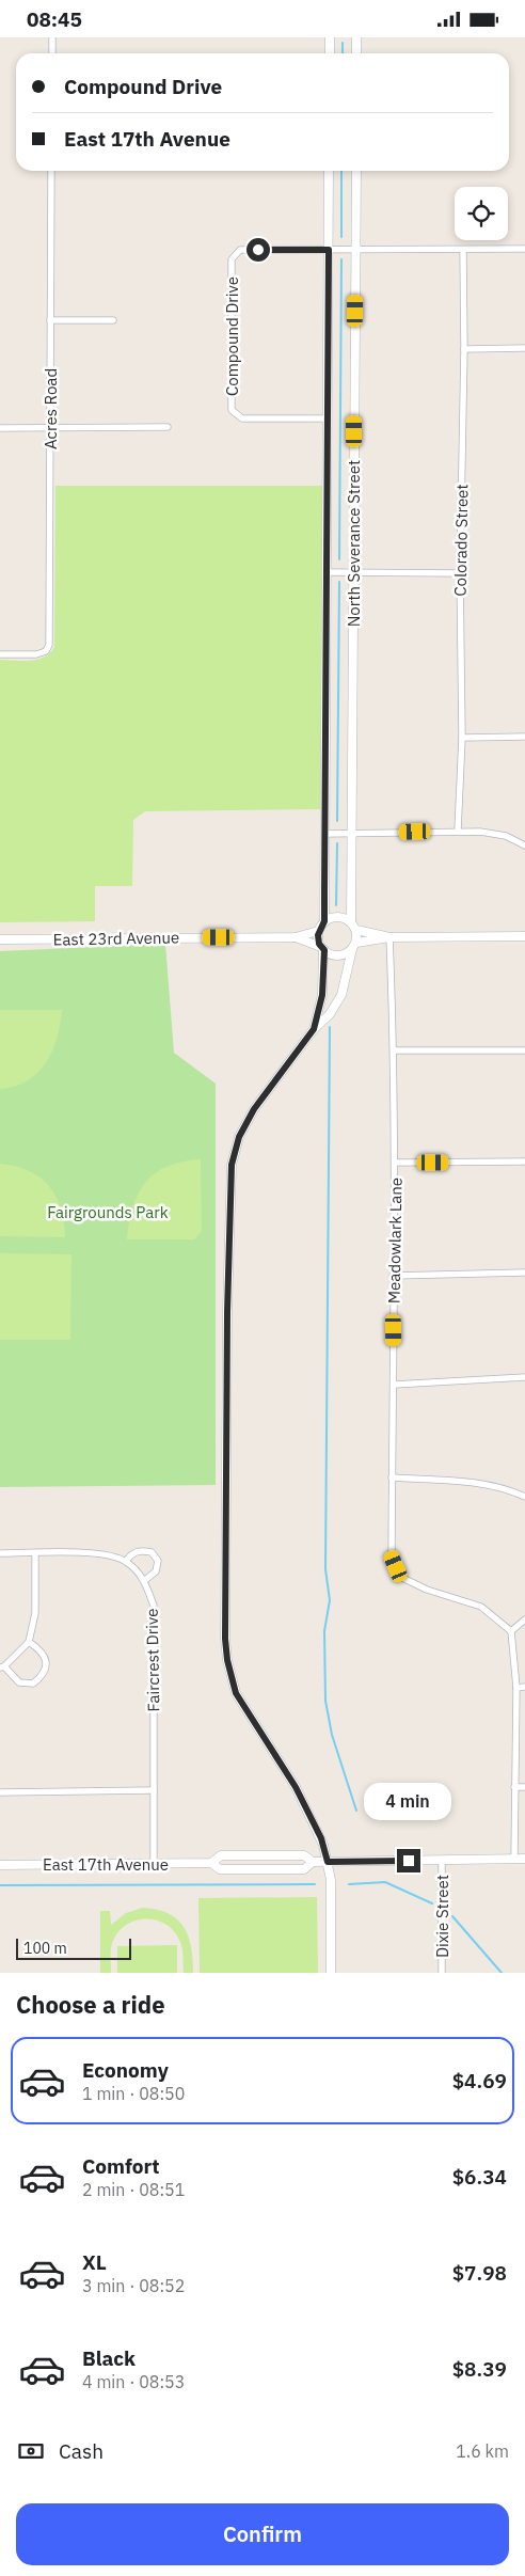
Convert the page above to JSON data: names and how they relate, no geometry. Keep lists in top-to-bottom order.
{
  "streets": {
    "street": [
      "Compound Drive",
      "Acres Road",
      "Colorado Street",
      "North Severance Street",
      "East 23rd Avenue",
      "Meadowlark Lane",
      "Faircrest Drive",
      "East 17th Avenue",
      "Dixie Street"
    ]
  },
  "crossings": [
    ["Compound Drive", "Colorado Street"],
    ["Compound Drive", "North Severance Street"],
    ["North Severance Street", "East 23rd Avenue"],
    ["Faircrest Drive", "East 17th Avenue"],
    ["East 17th Avenue", "Dixie Street"]
  ],
  "parks": ["Fairgrounds Park"],
  "scale_bar": "100 m",
  "page": {
    "status": "08:45",
    "banner": ["Compound Drive", "East 17th Avenue"],
    "bubble": "4 min",
    "scale": "100 m",
    "heading": "Choose a ride",
    "list": [
      {
        "name": "Economy",
        "note": "1 min · 08:50",
        "value": "$4.69"
      },
      {
        "name": "Comfort",
        "note": "2 min · 08:51",
        "value": "$6.34"
      },
      {
        "name": "XL",
        "note": "3 min · 08:52",
        "value": "$7.98"
      },
      {
        "name": "Black",
        "note": "4 min · 08:53",
        "value": "$8.39"
      }
    ],
    "pay": ["Cash", "1.6 km"],
    "buttons": "Confirm"
  }
}
